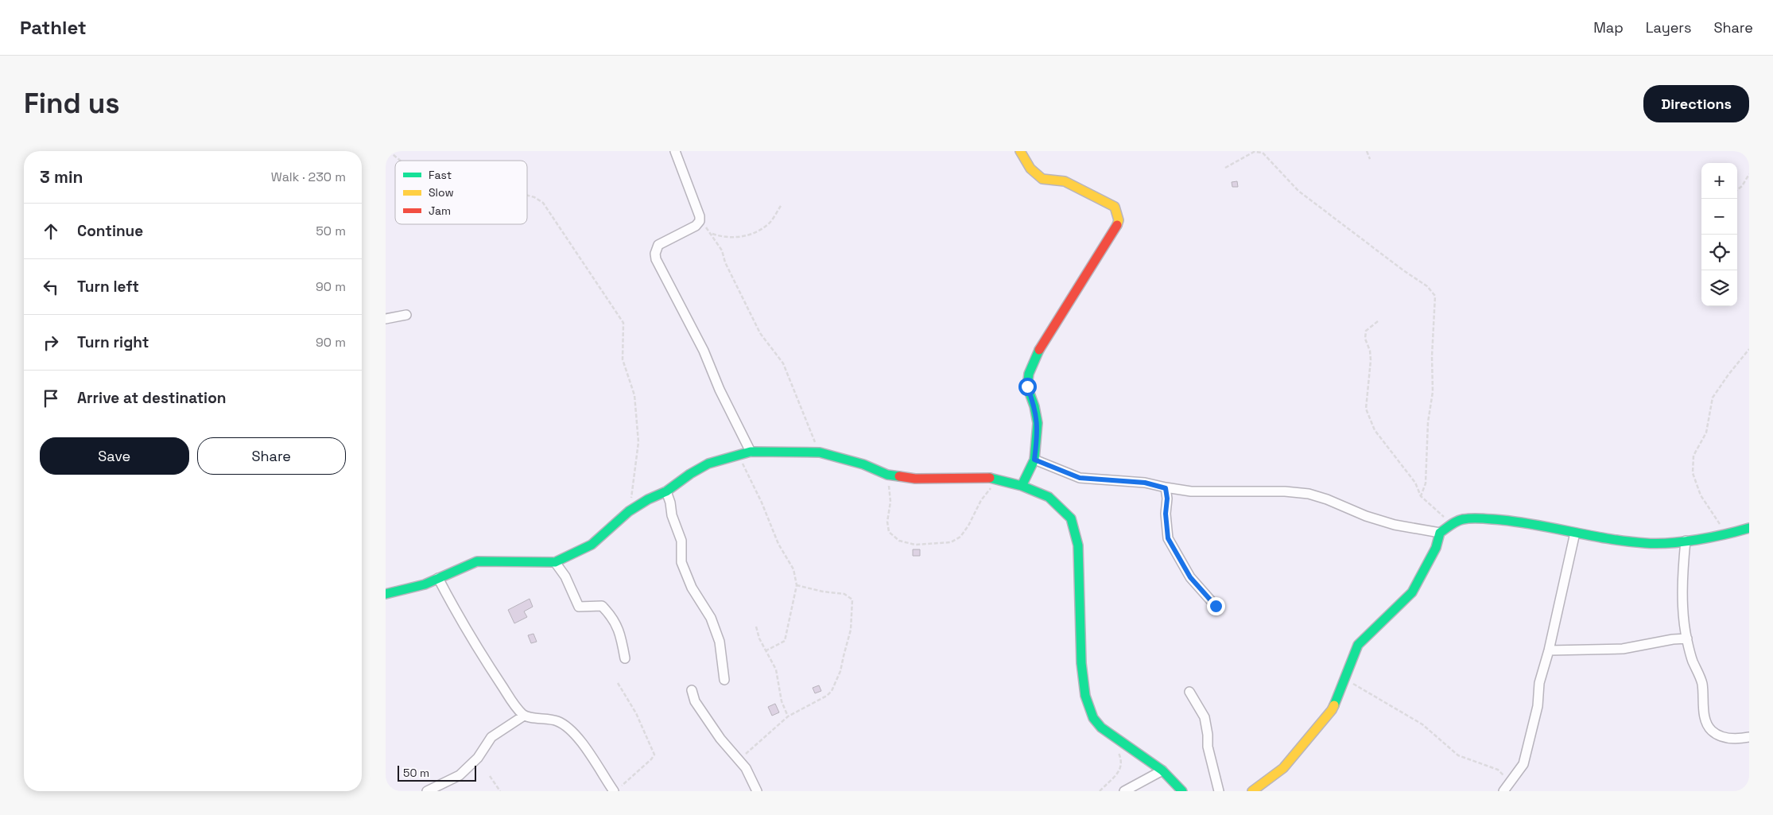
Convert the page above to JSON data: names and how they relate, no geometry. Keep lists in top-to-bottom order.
{
  "legend": ["Fast", "Slow", "Jam"],
  "scale_bar": "50 m",
  "page": {
    "header": "Pathlet",
    "nav": ["Map", "Layers", "Share"],
    "buttons": [
      "Directions",
      ["Save", "Share"]
    ],
    "title": "Find us",
    "heading": ["3 min", "Walk · 230 m"],
    "map_buttons": ["+", "−"],
    "list": [
      ["Continue", "50 m"],
      ["Turn left", "90 m"],
      ["Turn right", "90 m"],
      "Arrive at destination"
    ],
    "scale": "50 m"
  }
}
